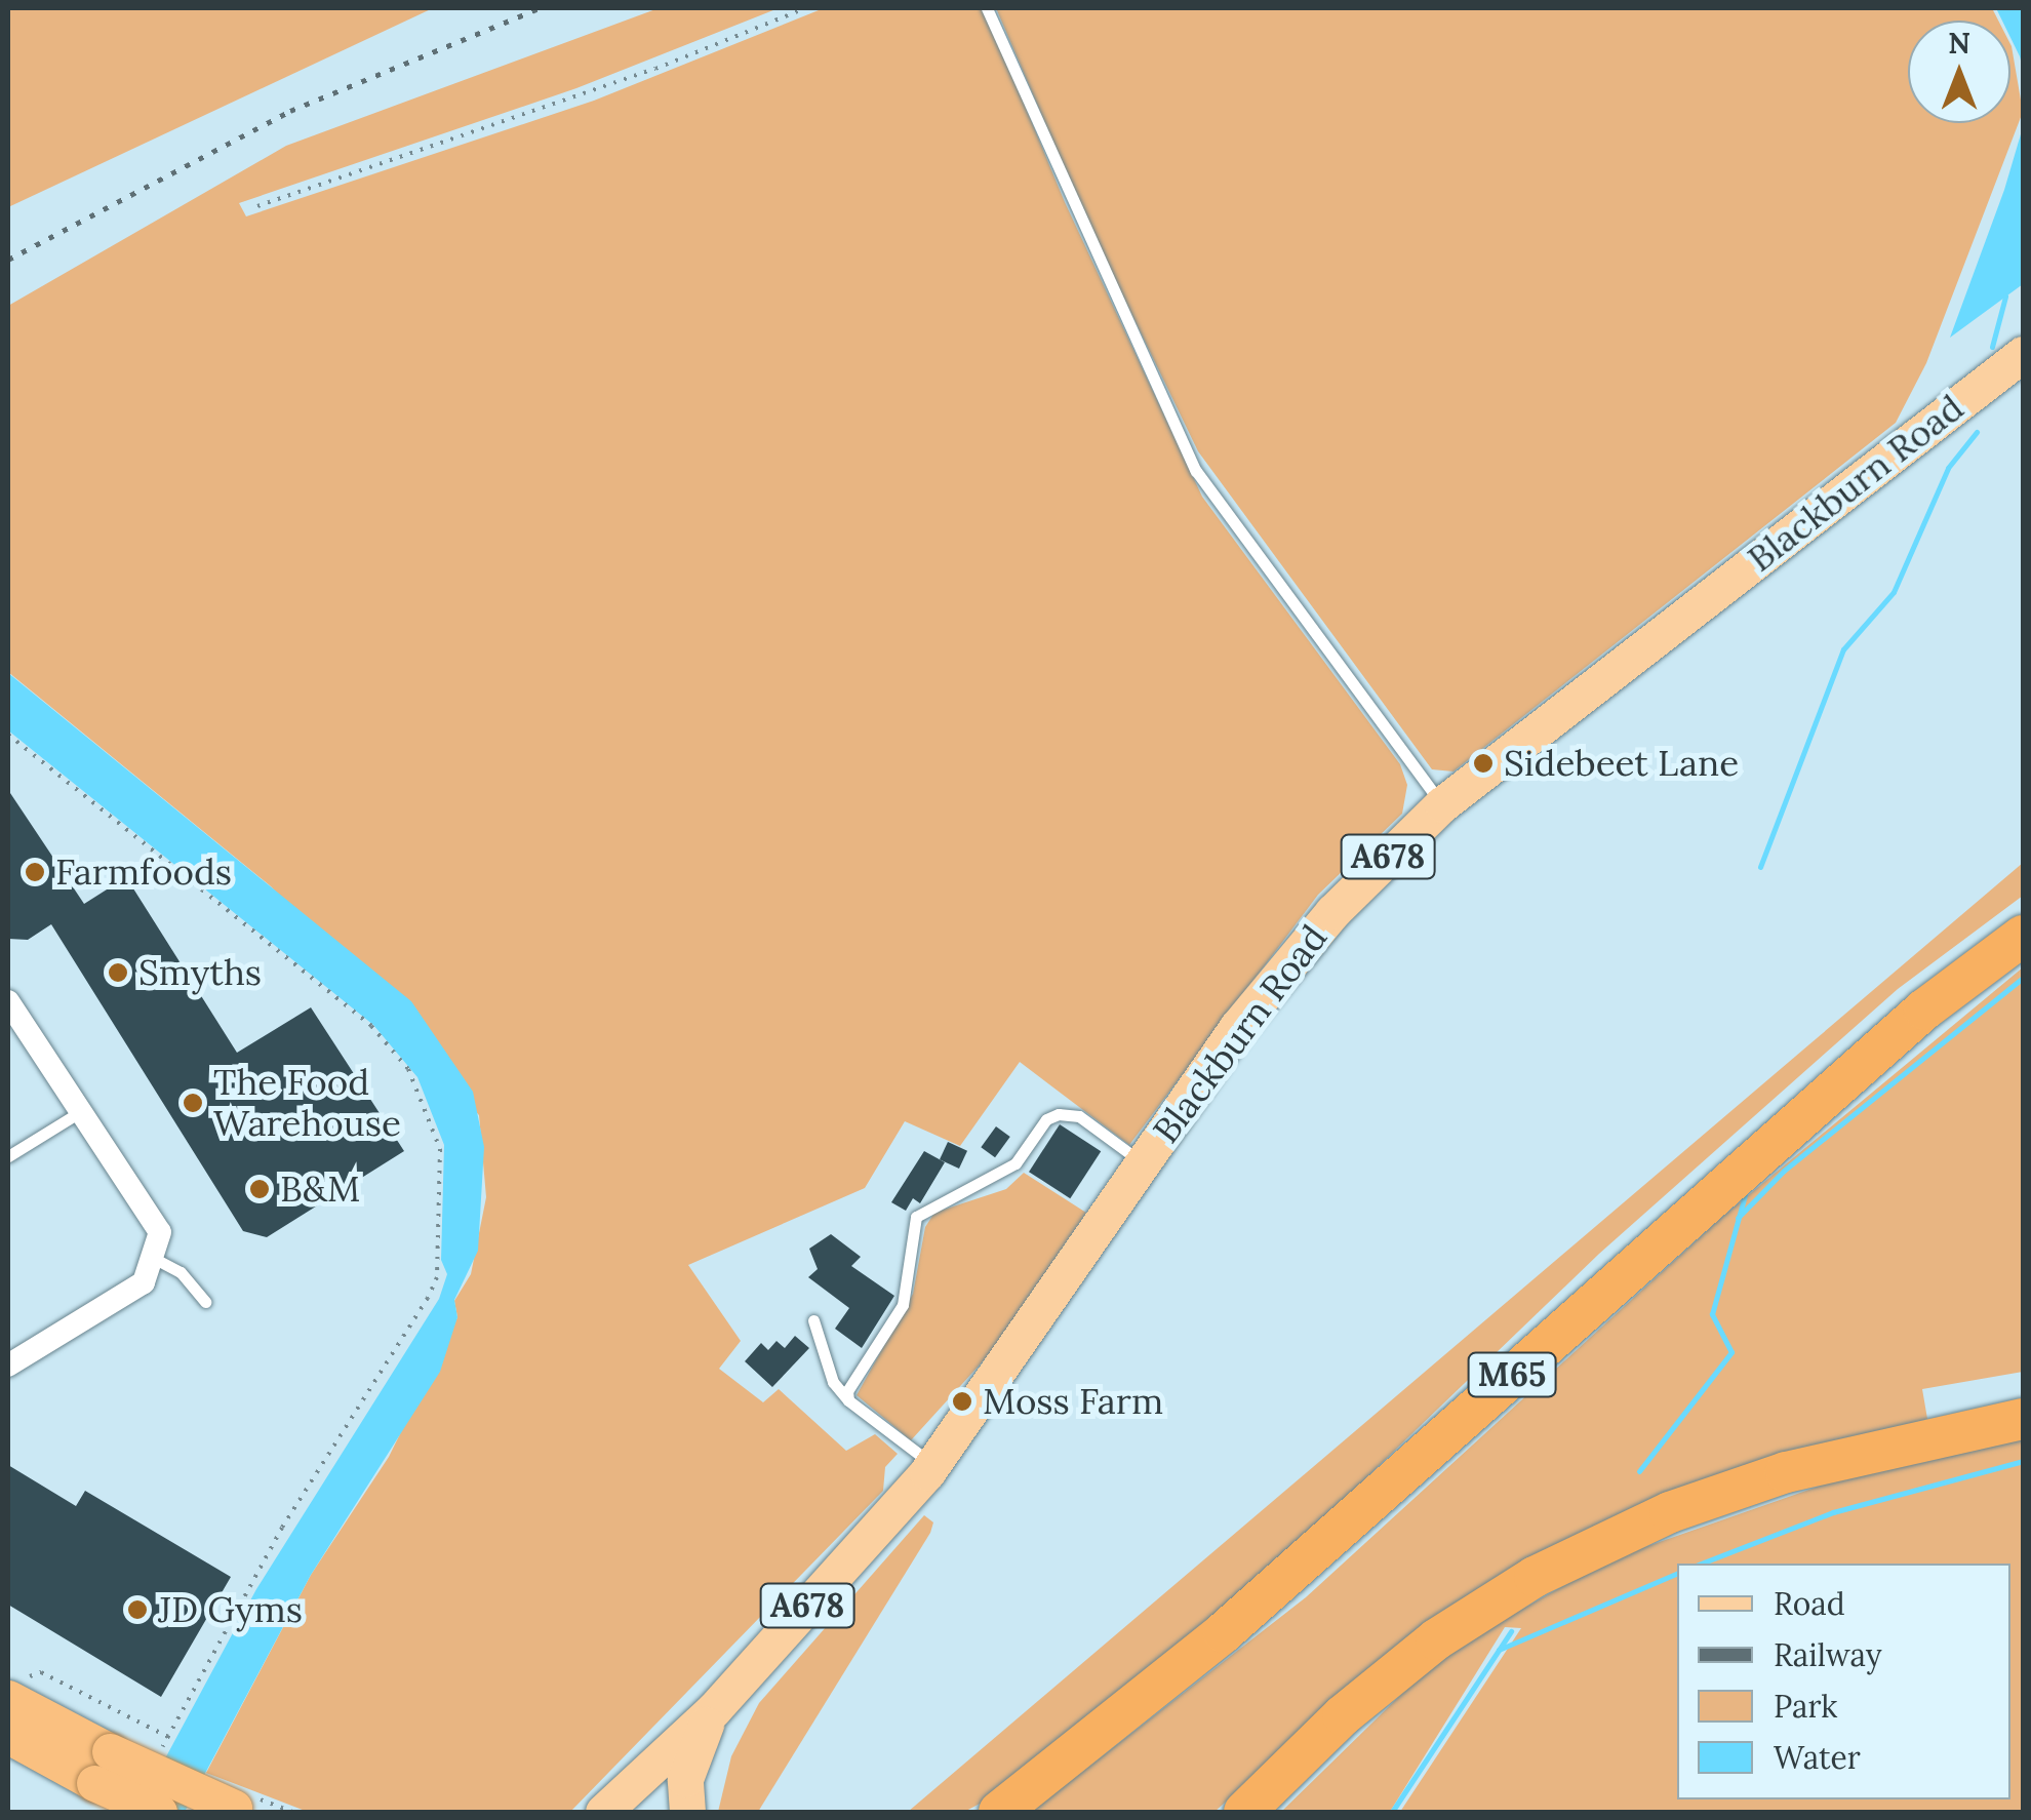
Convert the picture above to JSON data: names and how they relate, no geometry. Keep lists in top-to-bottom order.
{
  "streets": {
    "highway": ["M65"],
    "main road": ["Blackburn Road", "A678"]
  },
  "places": [
    "Sidebeet Lane",
    "Farmfoods",
    "Smyths",
    "The Food Warehouse",
    "B&M",
    "Moss Farm",
    "JD Gyms"
  ],
  "legend": [
    "Road",
    "Railway",
    "Park",
    "Water"
  ],
  "north": "top"
}
